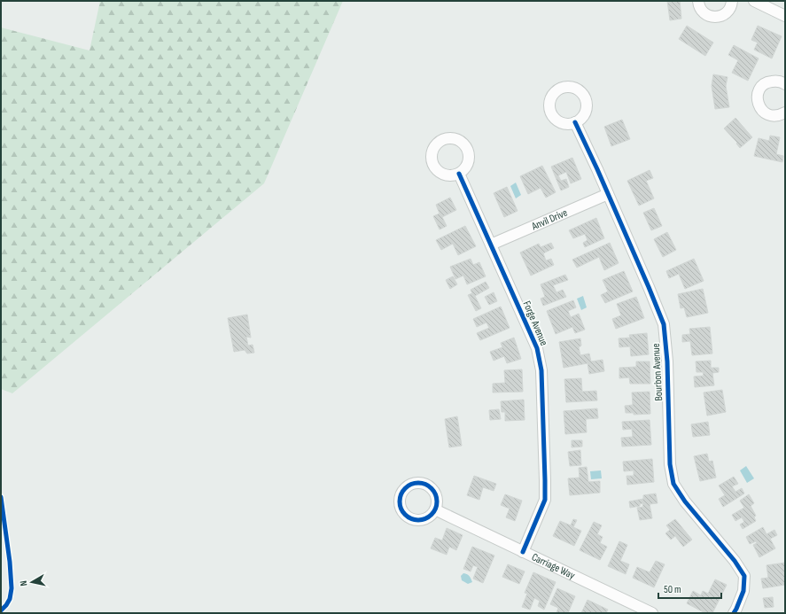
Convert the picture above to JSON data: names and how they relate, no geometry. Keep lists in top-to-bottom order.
{
  "streets": {
    "street": [
      "Anvil Drive",
      "Forge Avenue",
      "Bourbon Avenue",
      "Carriage Way"
    ]
  },
  "crossings": [
    ["Anvil Drive", "Forge Avenue"],
    ["Anvil Drive", "Bourbon Avenue"],
    ["Forge Avenue", "Carriage Way"]
  ],
  "scale_bar": "50 m",
  "north": "left"
}
